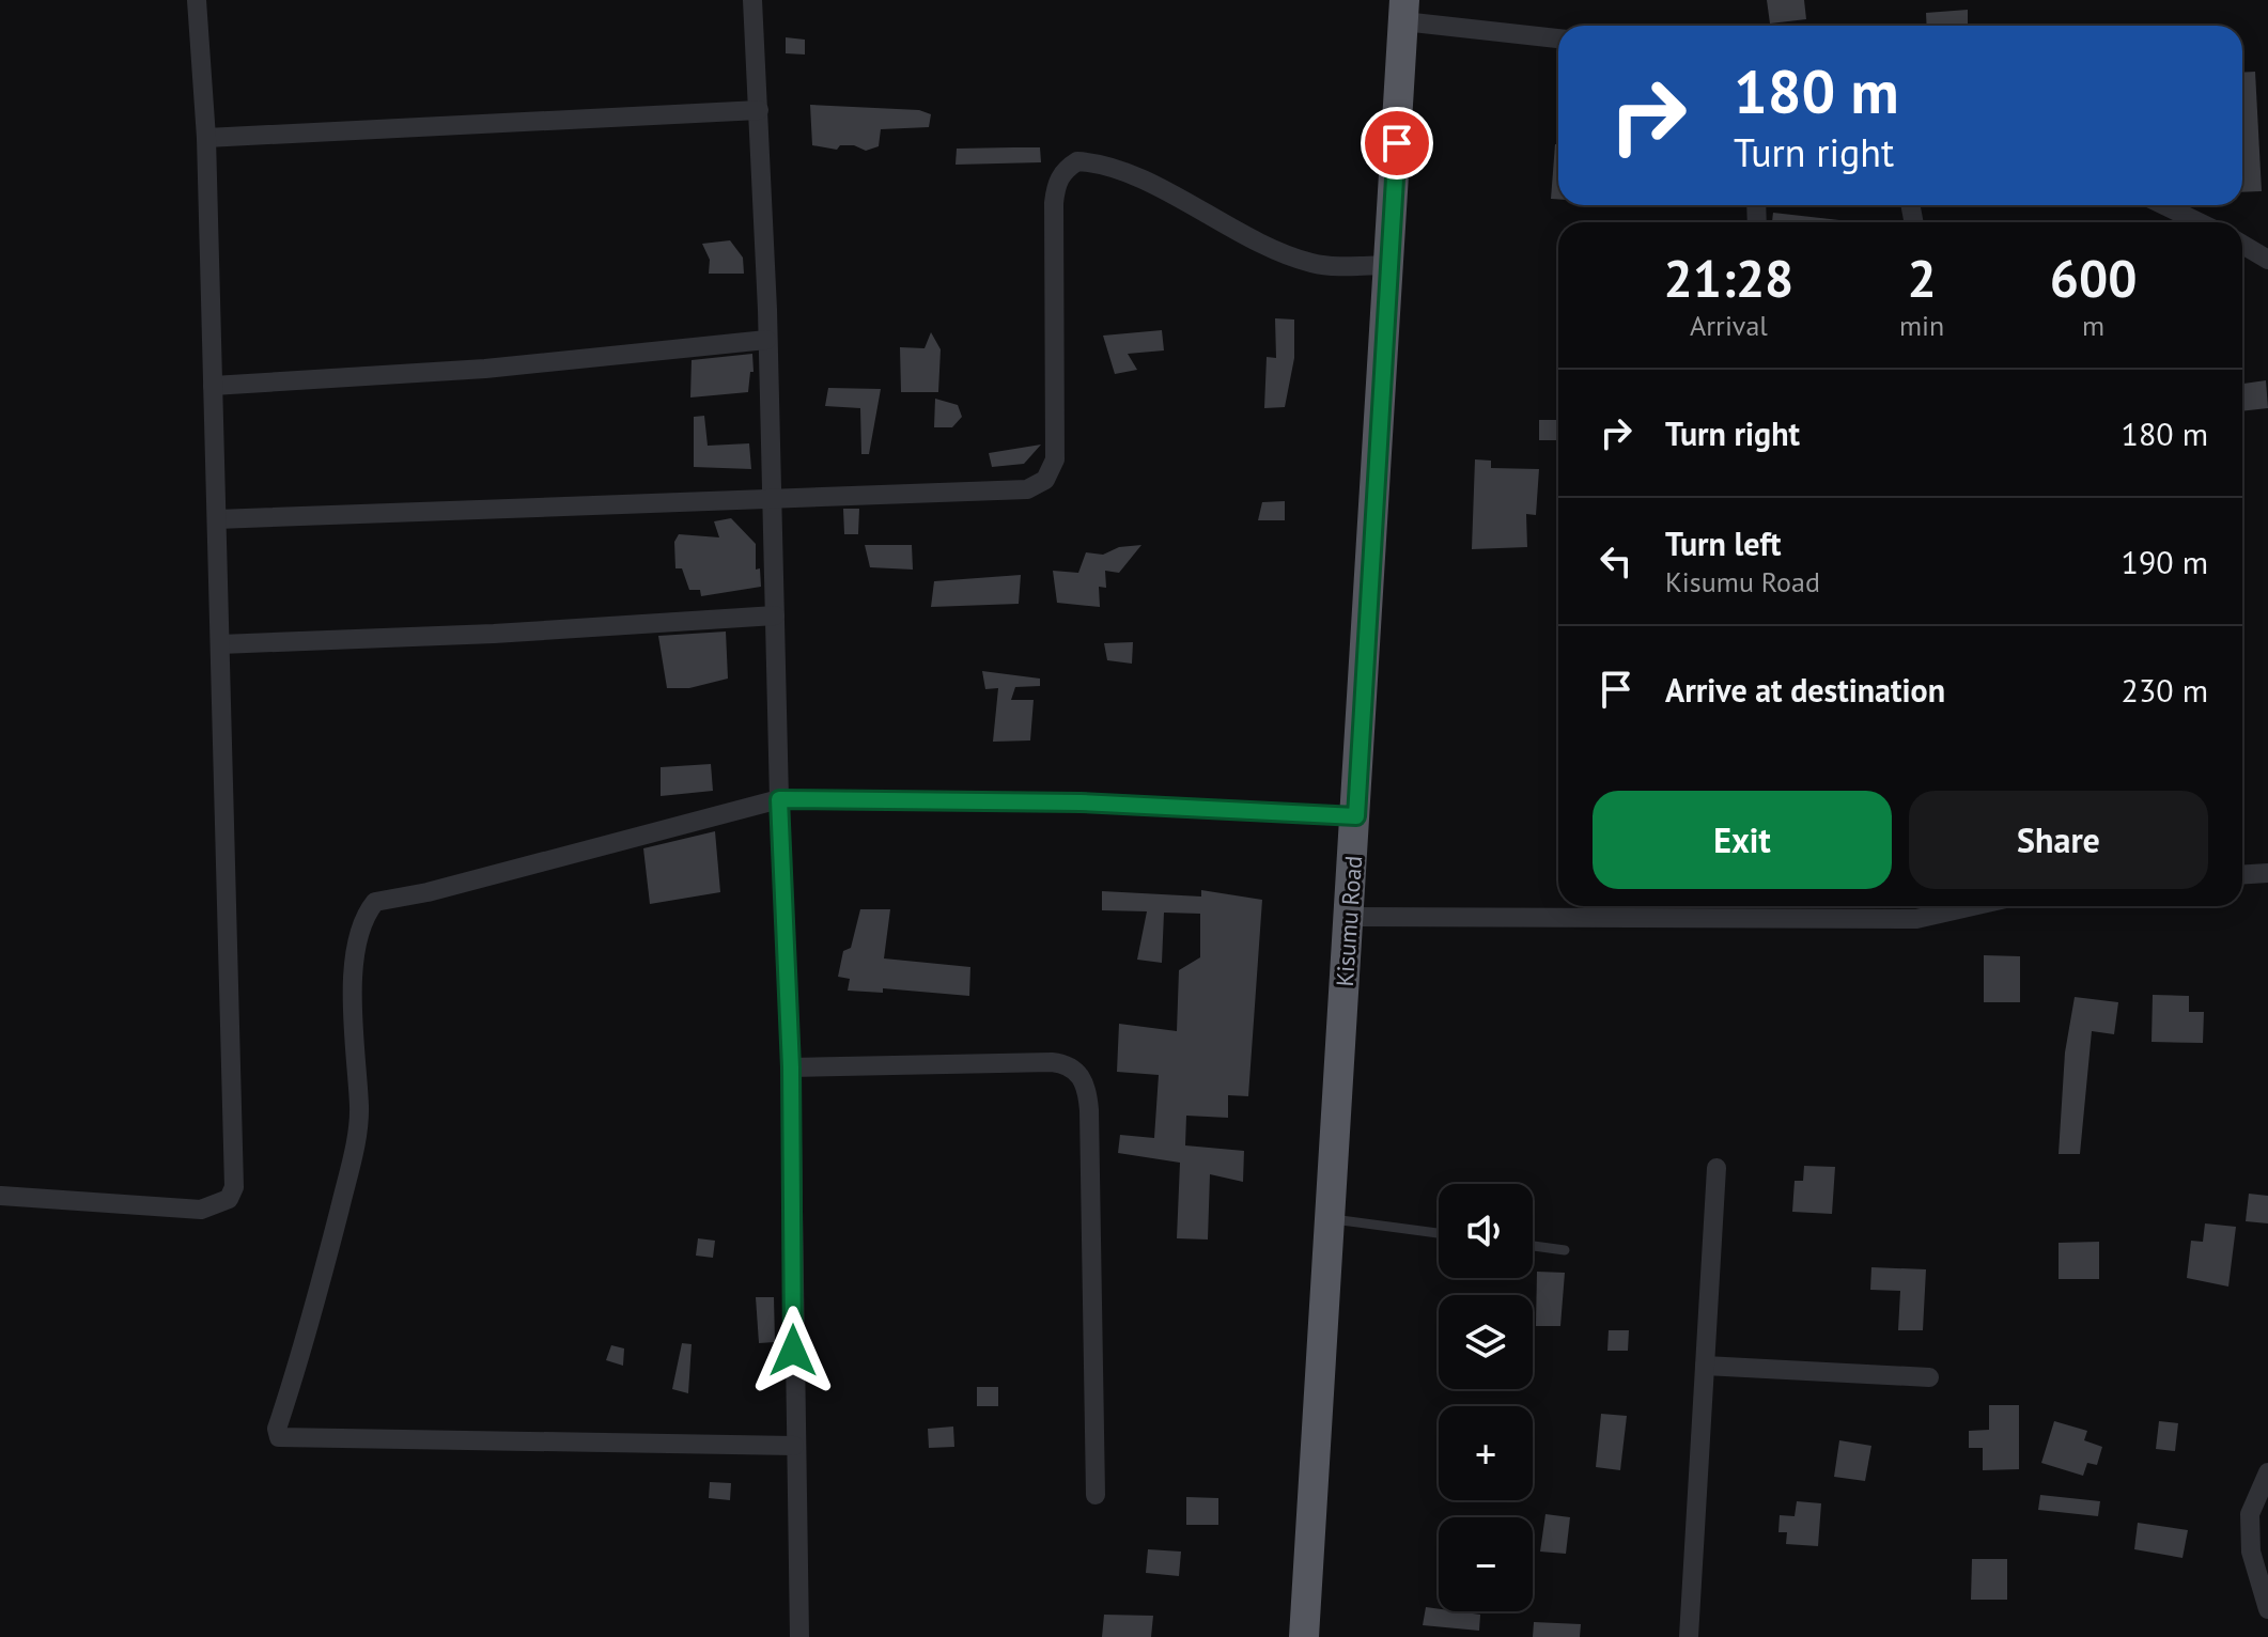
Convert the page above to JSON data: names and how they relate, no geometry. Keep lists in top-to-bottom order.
{
  "streets": {
    "highway": ["Kisumu Road"]
  },
  "page": {
    "turn": ["180 m", "Turn right"],
    "eta": [
      "21:28",
      "Arrival",
      "2",
      "min",
      "600",
      "m"
    ],
    "list": [
      {
        "name": "Turn right",
        "value": "180 m"
      },
      {
        "name": "Turn left",
        "note": "Kisumu Road",
        "value": "190 m"
      },
      {
        "name": "Arrive at destination",
        "value": "230 m"
      }
    ],
    "buttons": ["Exit", "Share"],
    "map_buttons": ["+", "−"]
  }
}
